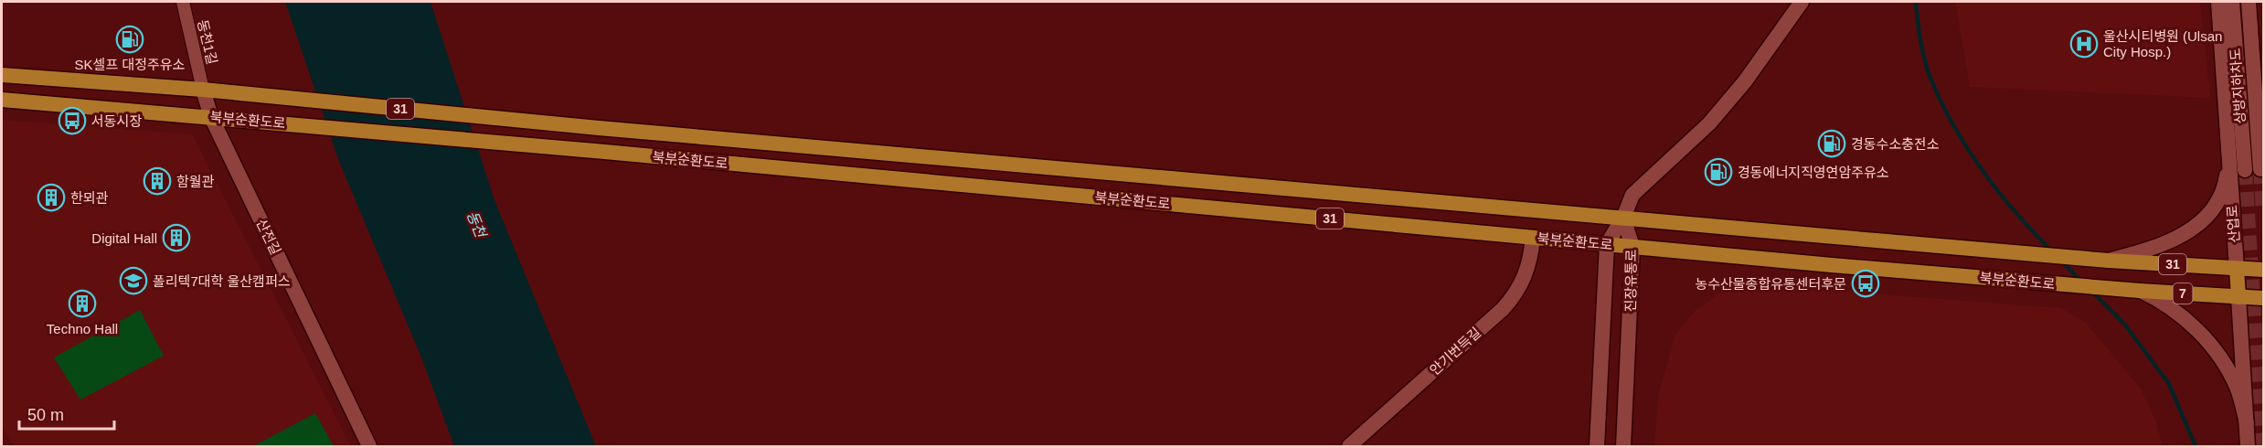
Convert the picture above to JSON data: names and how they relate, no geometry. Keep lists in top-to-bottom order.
{
  "streets": {
    "main road": [
      "31",
      "북부순환도로",
      "산업로",
      "7"
    ],
    "street": [
      "동천1길",
      "상방지하차도",
      "산전길",
      "진장유통로",
      "안기번득길"
    ]
  },
  "crossings": [
    ["동천1길", "북부순환도로"],
    ["동천1길", "산전길"],
    ["북부순환도로", "산업로"],
    ["북부순환도로", "산전길"],
    ["북부순환도로", "진장유통로"],
    ["북부순환도로", "안기번득길"]
  ],
  "water": ["동천"],
  "places": {
    "fuel station": ["SK셀프 대정주유소", "경동수소충전소", "경동에너지직영연암주유소"],
    "hospital": ["울산시티병원 (Ulsan City Hosp.)"],
    "bus stop": ["서동시장", "농수산물종합유통센터후문"],
    "building": [
      "함월관",
      "한뫼관",
      "Digital Hall",
      "Techno Hall"
    ],
    "school or university": ["폴리텍7대학 울산캠퍼스"]
  },
  "scale_bar": "50 m"
}
